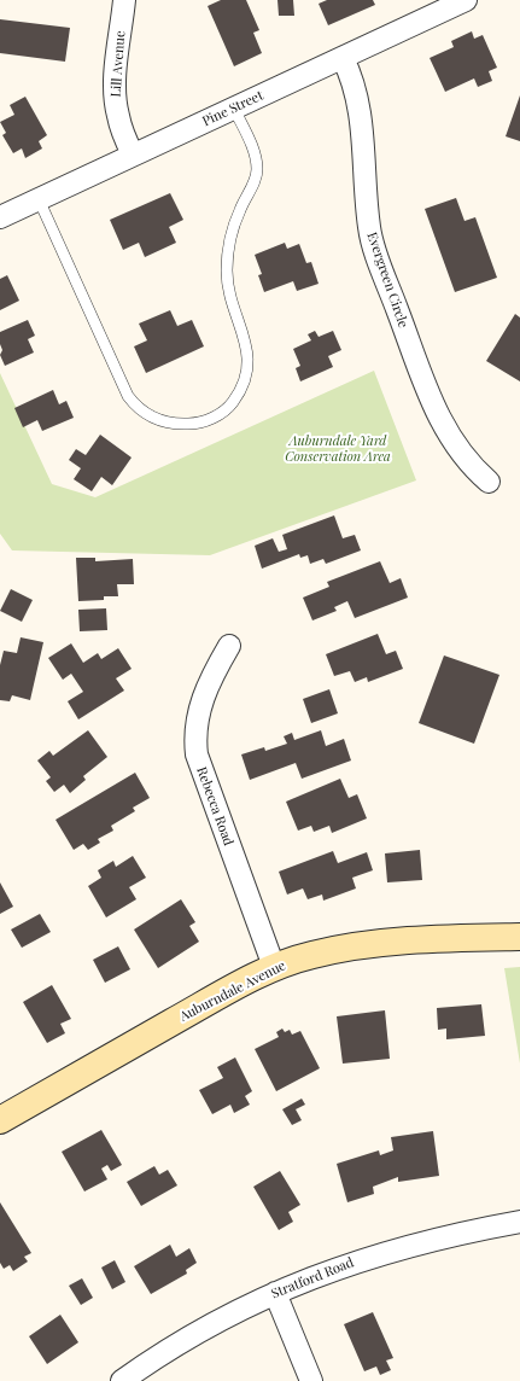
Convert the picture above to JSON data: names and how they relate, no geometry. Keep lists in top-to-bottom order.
{
  "streets": {
    "street": [
      "Lill Avenue",
      "Pine Street",
      "Evergreen Circle",
      "Rebecca Road",
      "Auburndale Avenue",
      "Stratford Road"
    ]
  },
  "crossings": [
    ["Lill Avenue", "Pine Street"],
    ["Pine Street", "Evergreen Circle"],
    ["Rebecca Road", "Auburndale Avenue"]
  ],
  "parks": ["Auburndale Yard Conservation Area"]
}
